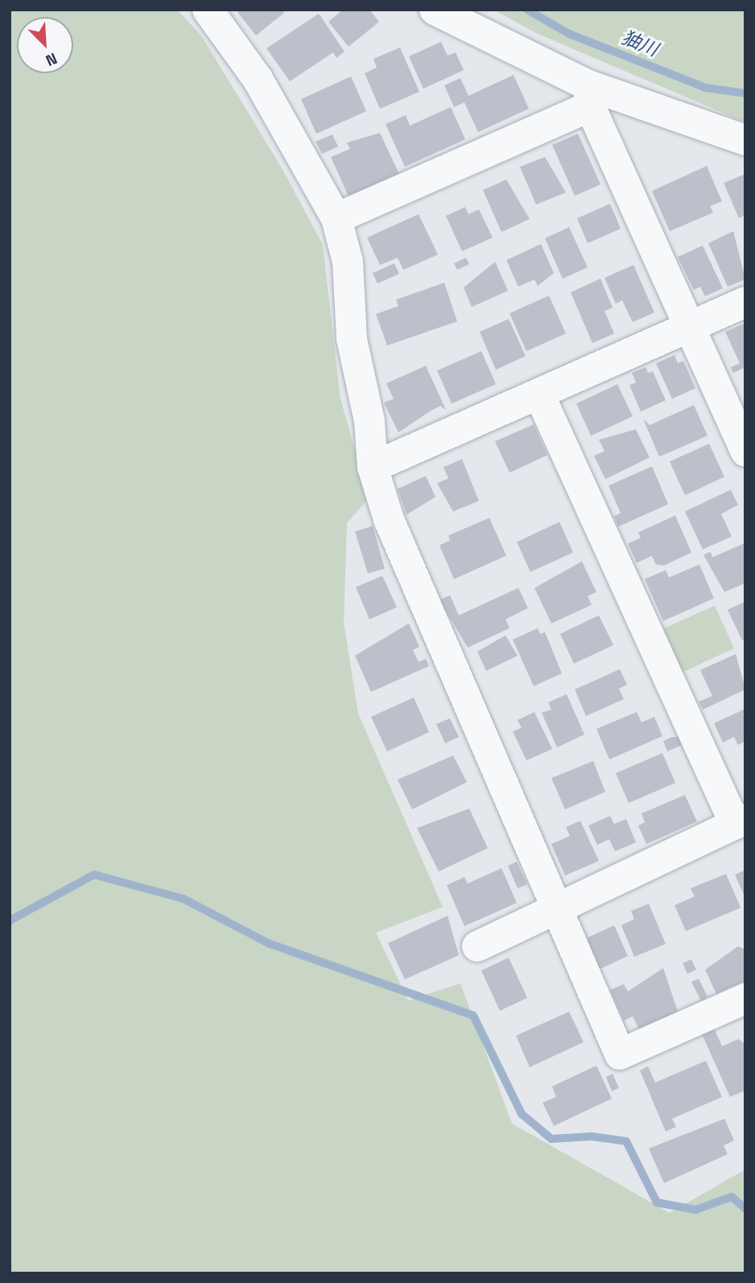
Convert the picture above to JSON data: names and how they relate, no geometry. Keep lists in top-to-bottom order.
{
  "water": ["㹨川"],
  "north": "bottom right"
}
